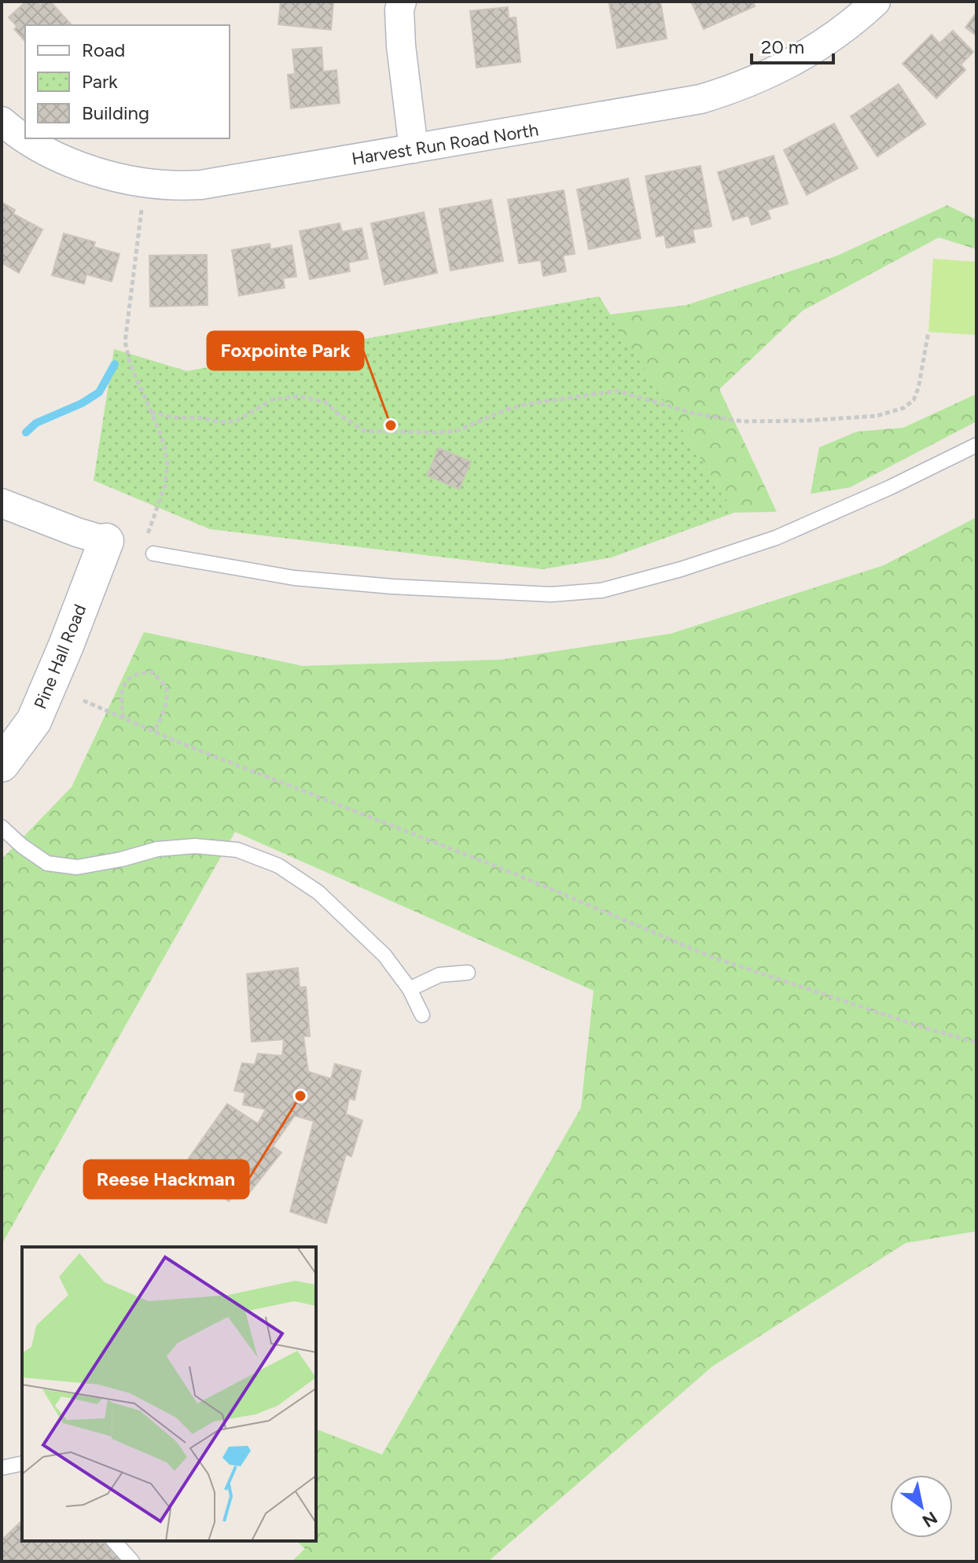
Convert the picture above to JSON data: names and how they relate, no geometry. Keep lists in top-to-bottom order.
{
  "streets": {
    "street": ["Harvest Run Road North", "Pine Hall Road"]
  },
  "places": ["Foxpointe Park", "Reese Hackman"],
  "legend": ["Road", "Park", "Building"],
  "scale_bar": "20 m",
  "north": "bottom right"
}
